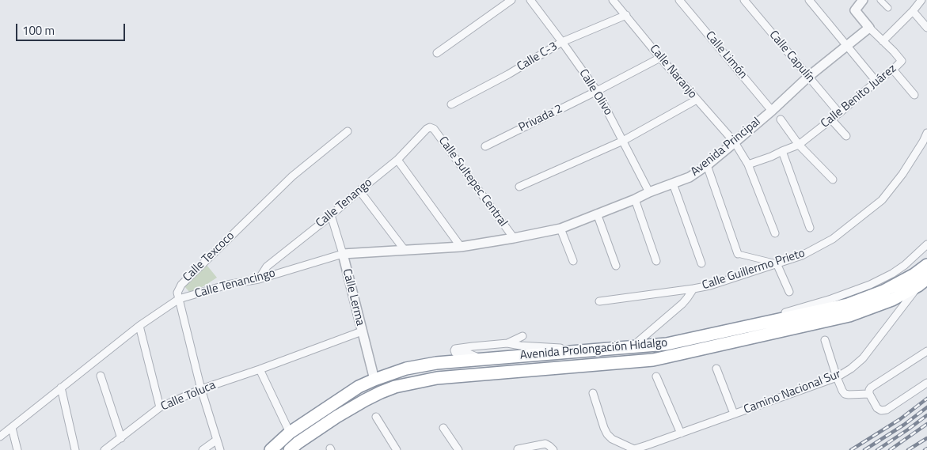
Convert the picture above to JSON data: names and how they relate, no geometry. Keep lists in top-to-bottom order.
{
  "streets": {
    "highway": ["Avenida Prolongación Hidalgo"],
    "street": [
      "Calle Limón",
      "Calle C-3",
      "Calle Capulín",
      "Calle Naranjo",
      "Calle Olivo",
      "Calle Benito Juárez",
      "Privada 2",
      "Avenida Principal",
      "Calle Sultepec Central",
      "Calle Tenango",
      "Calle Texcoco",
      "Calle Guillermo Prieto",
      "Calle Tenancingo",
      "Calle Lerma",
      "Camino Nacional Sur",
      "Calle Toluca"
    ]
  },
  "crossings": [
    ["Calle Limón", "Avenida Principal"],
    ["Calle C-3", "Calle Naranjo"],
    ["Calle C-3", "Calle Olivo"],
    ["Calle Capulín", "Calle Benito Juárez"],
    ["Calle Capulín", "Avenida Principal"],
    ["Calle Naranjo", "Calle Benito Juárez"],
    ["Calle Naranjo", "Privada 2"],
    ["Calle Naranjo", "Avenida Principal"],
    ["Calle Olivo", "Privada 2"],
    ["Calle Olivo", "Avenida Principal"],
    ["Calle Benito Juárez", "Avenida Principal"],
    ["Avenida Principal", "Calle Sultepec Central"],
    ["Avenida Principal", "Calle Tenancingo"],
    ["Calle Sultepec Central", "Calle Tenango"],
    ["Calle Sultepec Central", "Calle Tenancingo"],
    ["Calle Tenango", "Calle Tenancingo"],
    ["Calle Tenango", "Calle Lerma"],
    ["Calle Texcoco", "Calle Tenancingo"],
    ["Calle Tenancingo", "Calle Lerma"],
    ["Calle Lerma", "Avenida Prolongación Hidalgo"],
    ["Calle Lerma", "Calle Toluca"],
    ["Avenida Prolongación Hidalgo", "Camino Nacional Sur"]
  ],
  "scale_bar": "100 m"
}
